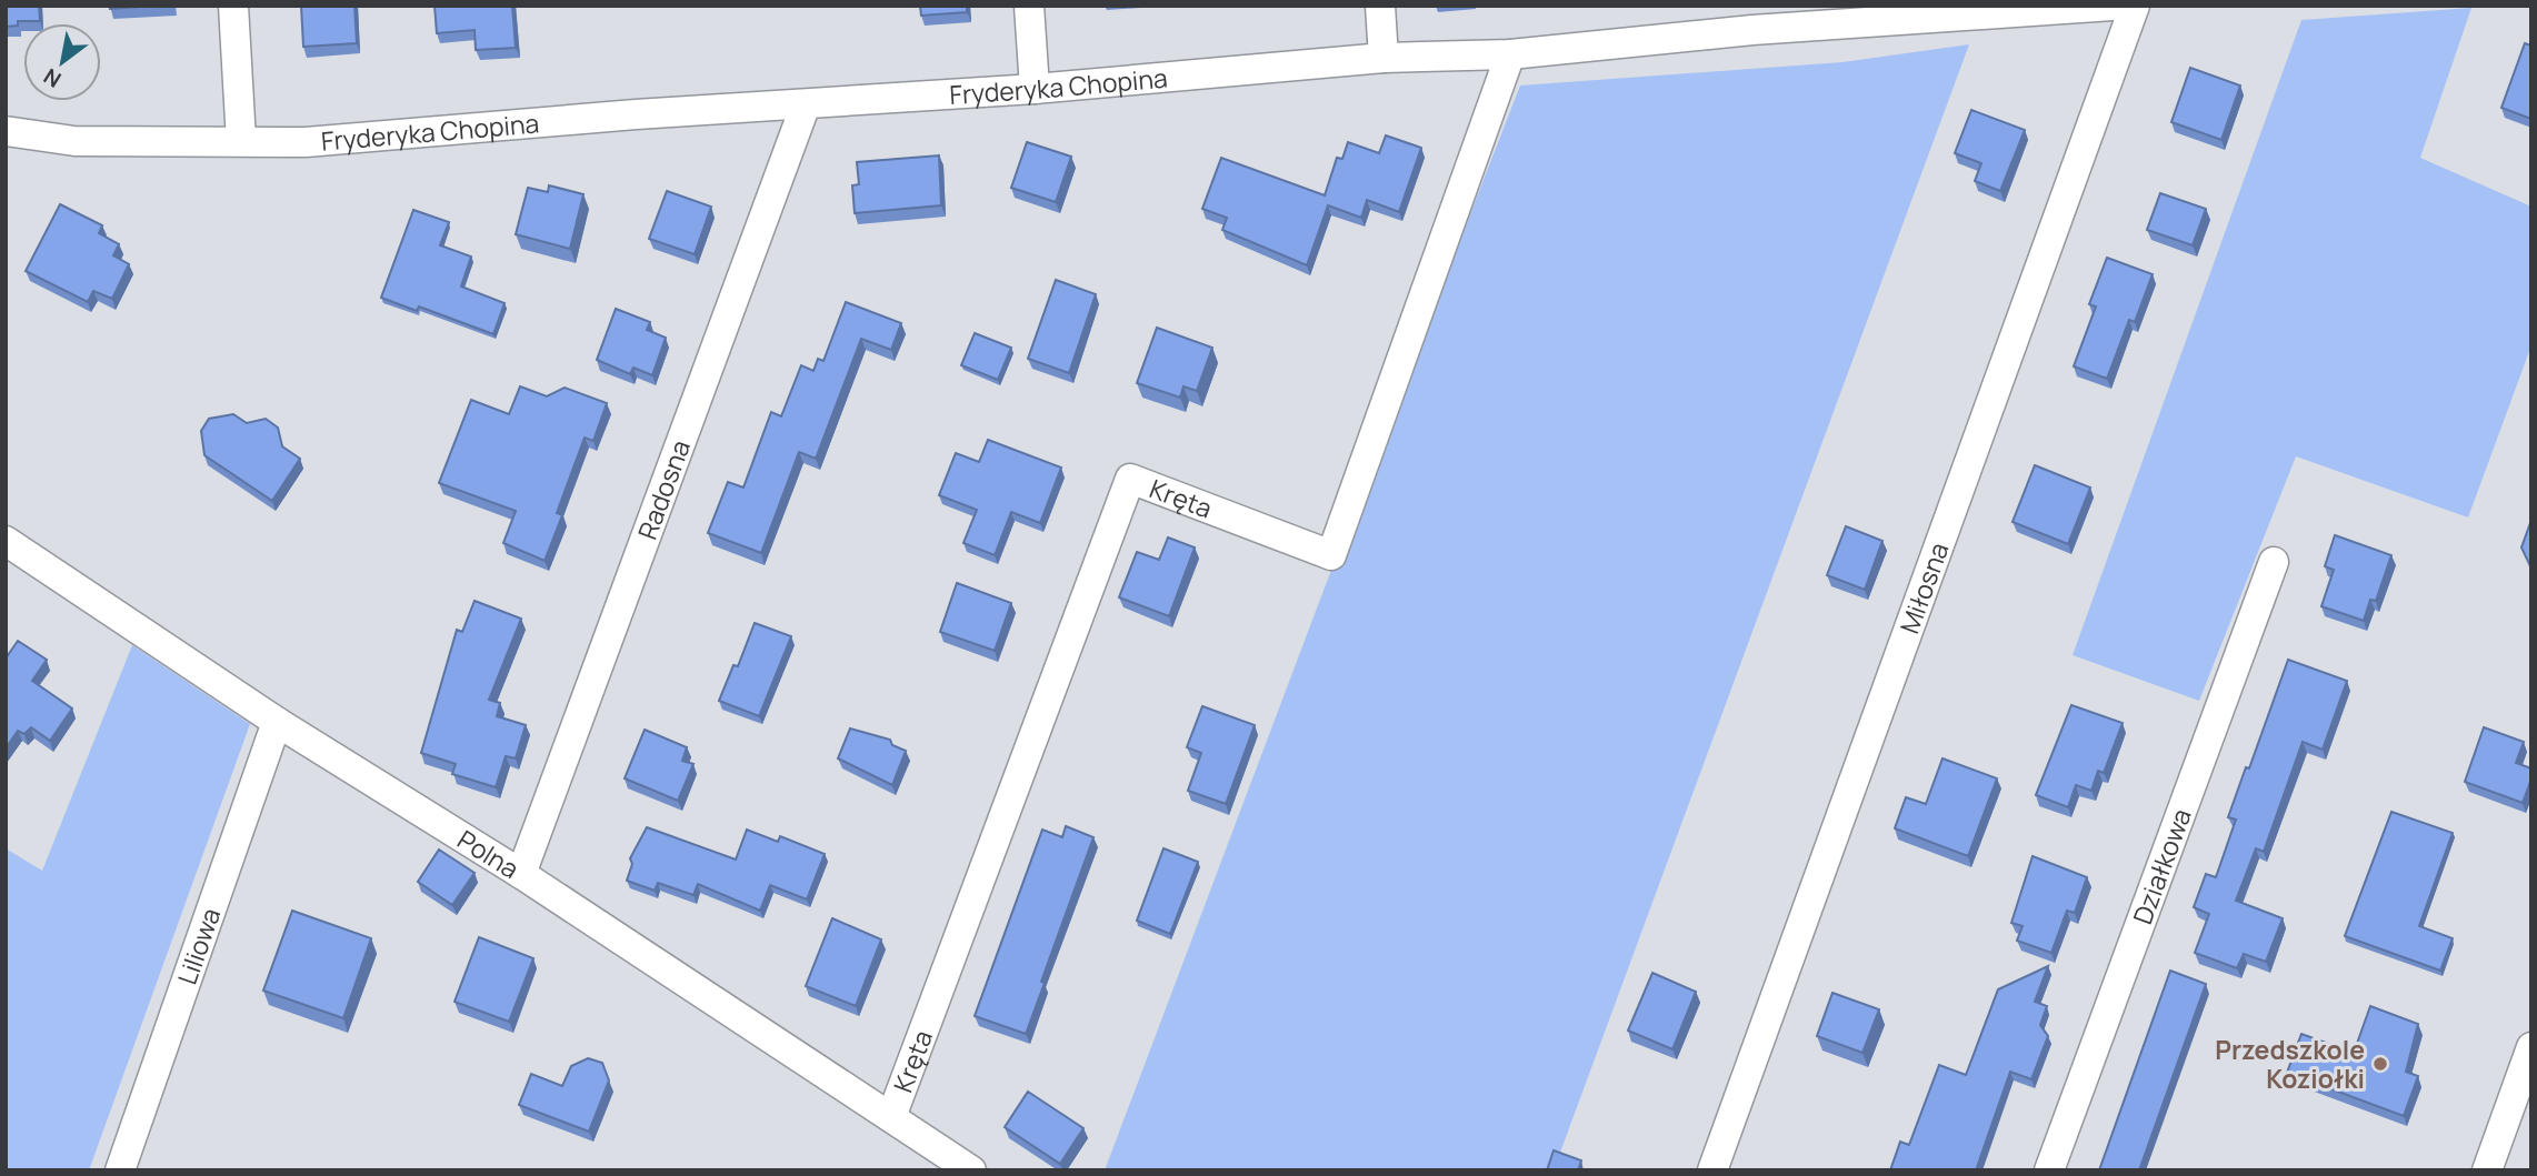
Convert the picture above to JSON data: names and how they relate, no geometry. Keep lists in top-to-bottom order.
{
  "streets": {
    "street": [
      "Fryderyka Chopina",
      "Radosna",
      "Kręta",
      "Miłosna",
      "Polna",
      "Działkowa",
      "Liliowa"
    ]
  },
  "crossings": [
    ["Fryderyka Chopina", "Radosna"],
    ["Fryderyka Chopina", "Kręta"],
    ["Radosna", "Polna"],
    ["Kręta", "Polna"],
    ["Polna", "Liliowa"]
  ],
  "places": ["Przedszkole Koziołki"],
  "north": "bottom left"
}
